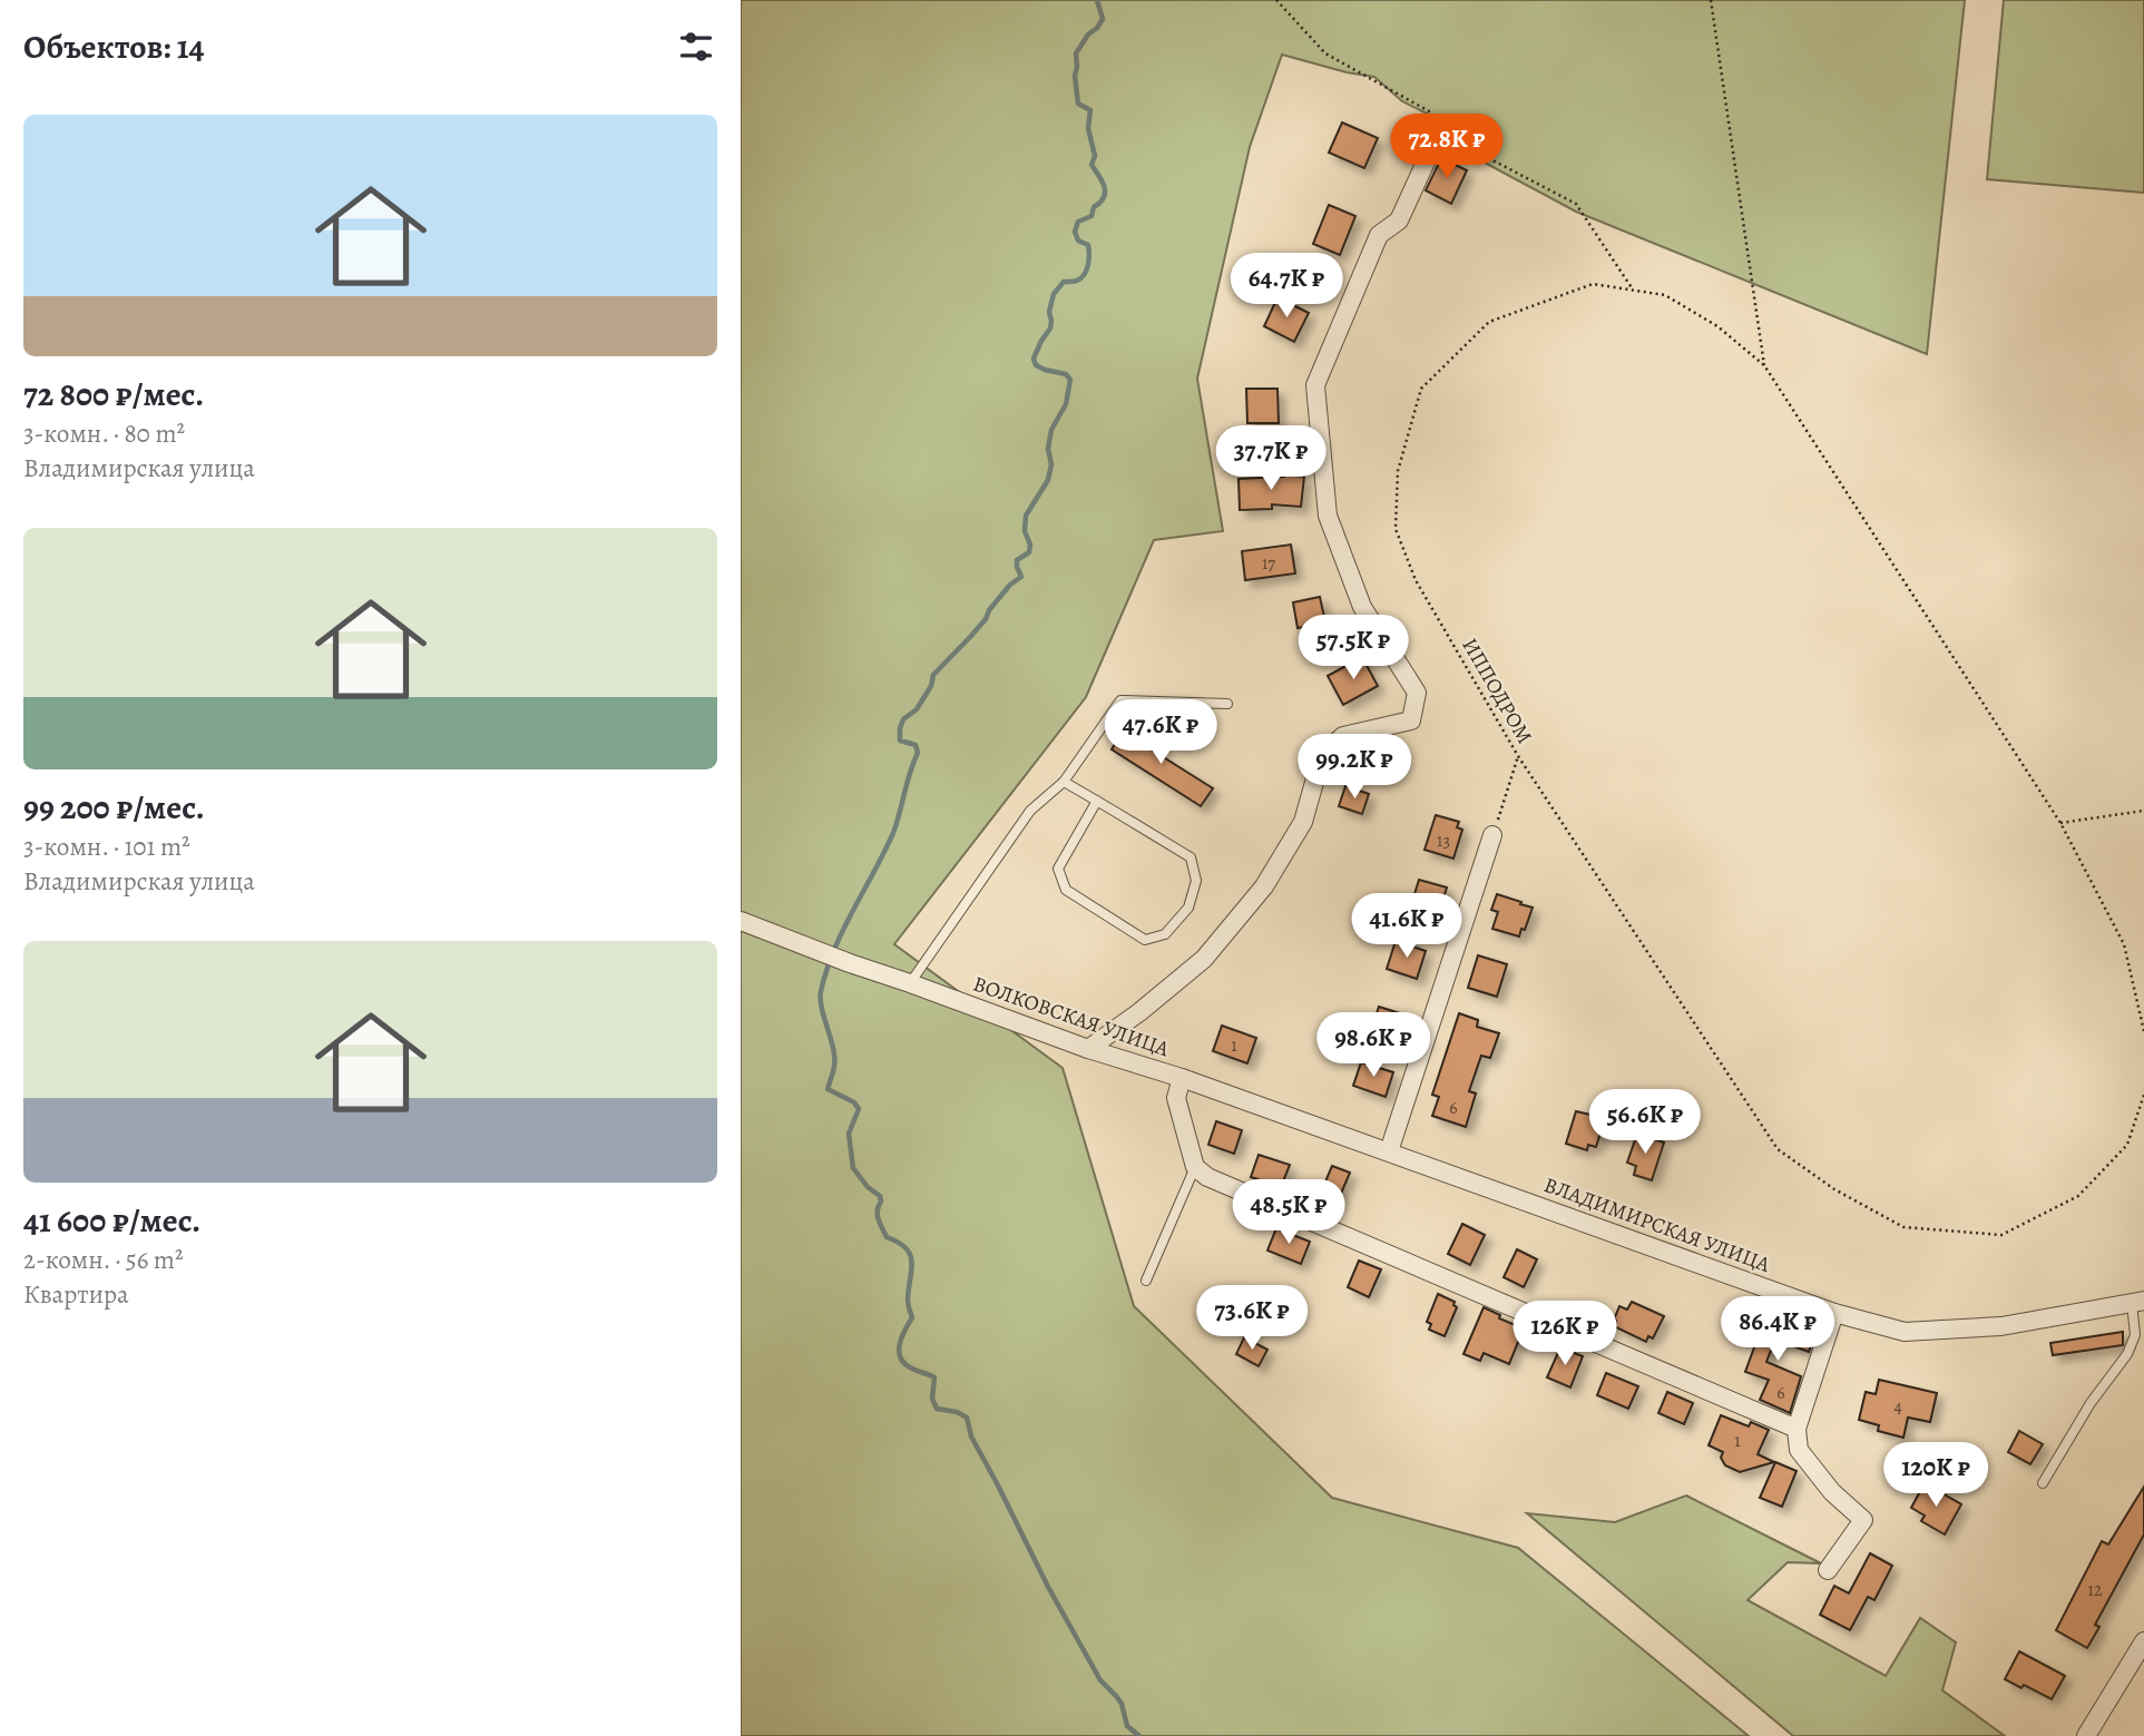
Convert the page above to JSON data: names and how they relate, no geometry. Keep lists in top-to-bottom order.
{
  "streets": {
    "street": ["ВОЛКОВСКАЯ УЛИЦА", "ВЛАДИМИРСКАЯ УЛИЦА"],
    "path": ["ИППОДРОМ"]
  },
  "crossings": [
    ["ВОЛКОВСКАЯ УЛИЦА", "ВЛАДИМИРСКАЯ УЛИЦА"]
  ],
  "house_numbers": [
    "17",
    "13",
    "1",
    "6",
    "6",
    "4",
    "1",
    "12"
  ],
  "page": {
    "heading": "Объектов: 14",
    "list": [
      {
        "name": "72 800 ₽/мес.",
        "note": "3-комн. · 80 m² · Владимирская улица"
      },
      {
        "name": "99 200 ₽/мес.",
        "note": "3-комн. · 101 m² · Владимирская улица"
      },
      {
        "name": "41 600 ₽/мес.",
        "note": "2-комн. · 56 m² · Квартира"
      }
    ],
    "price": [
      "72.8K ₽",
      "64.7K ₽",
      "37.7K ₽",
      "57.5K ₽",
      "47.6K ₽",
      "99.2K ₽",
      "41.6K ₽",
      "98.6K ₽",
      "56.6K ₽",
      "48.5K ₽",
      "73.6K ₽",
      "86.4K ₽",
      "126K ₽",
      "120K ₽"
    ]
  }
}
